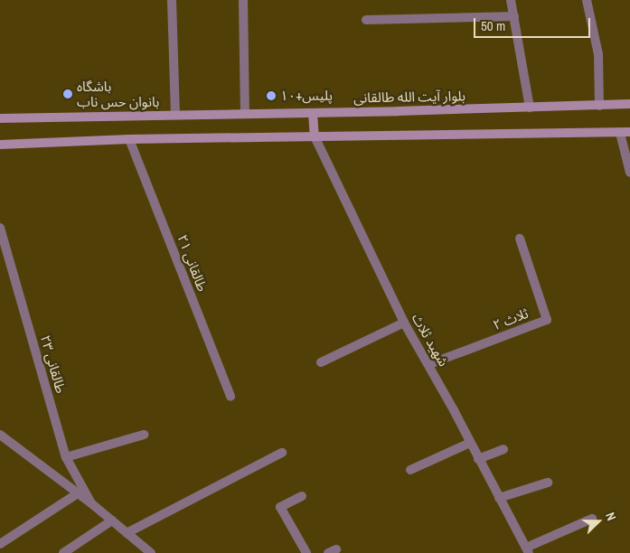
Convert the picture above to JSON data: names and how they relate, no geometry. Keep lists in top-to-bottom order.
{
  "streets": {
    "main road": ["بلوار آیت الله طالقانی"],
    "street": [
      "طالقانی ۲۱",
      "ثلاث ۲",
      "شهید ثلاث",
      "طالقانی ۲۳"
    ]
  },
  "crossings": [
    ["ثلاث ۲", "شهید ثلاث"]
  ],
  "places": ["باشگاه بانوان حس ناب", "پلیس+۱۰"],
  "scale_bar": "50 m",
  "north": "right"
}
